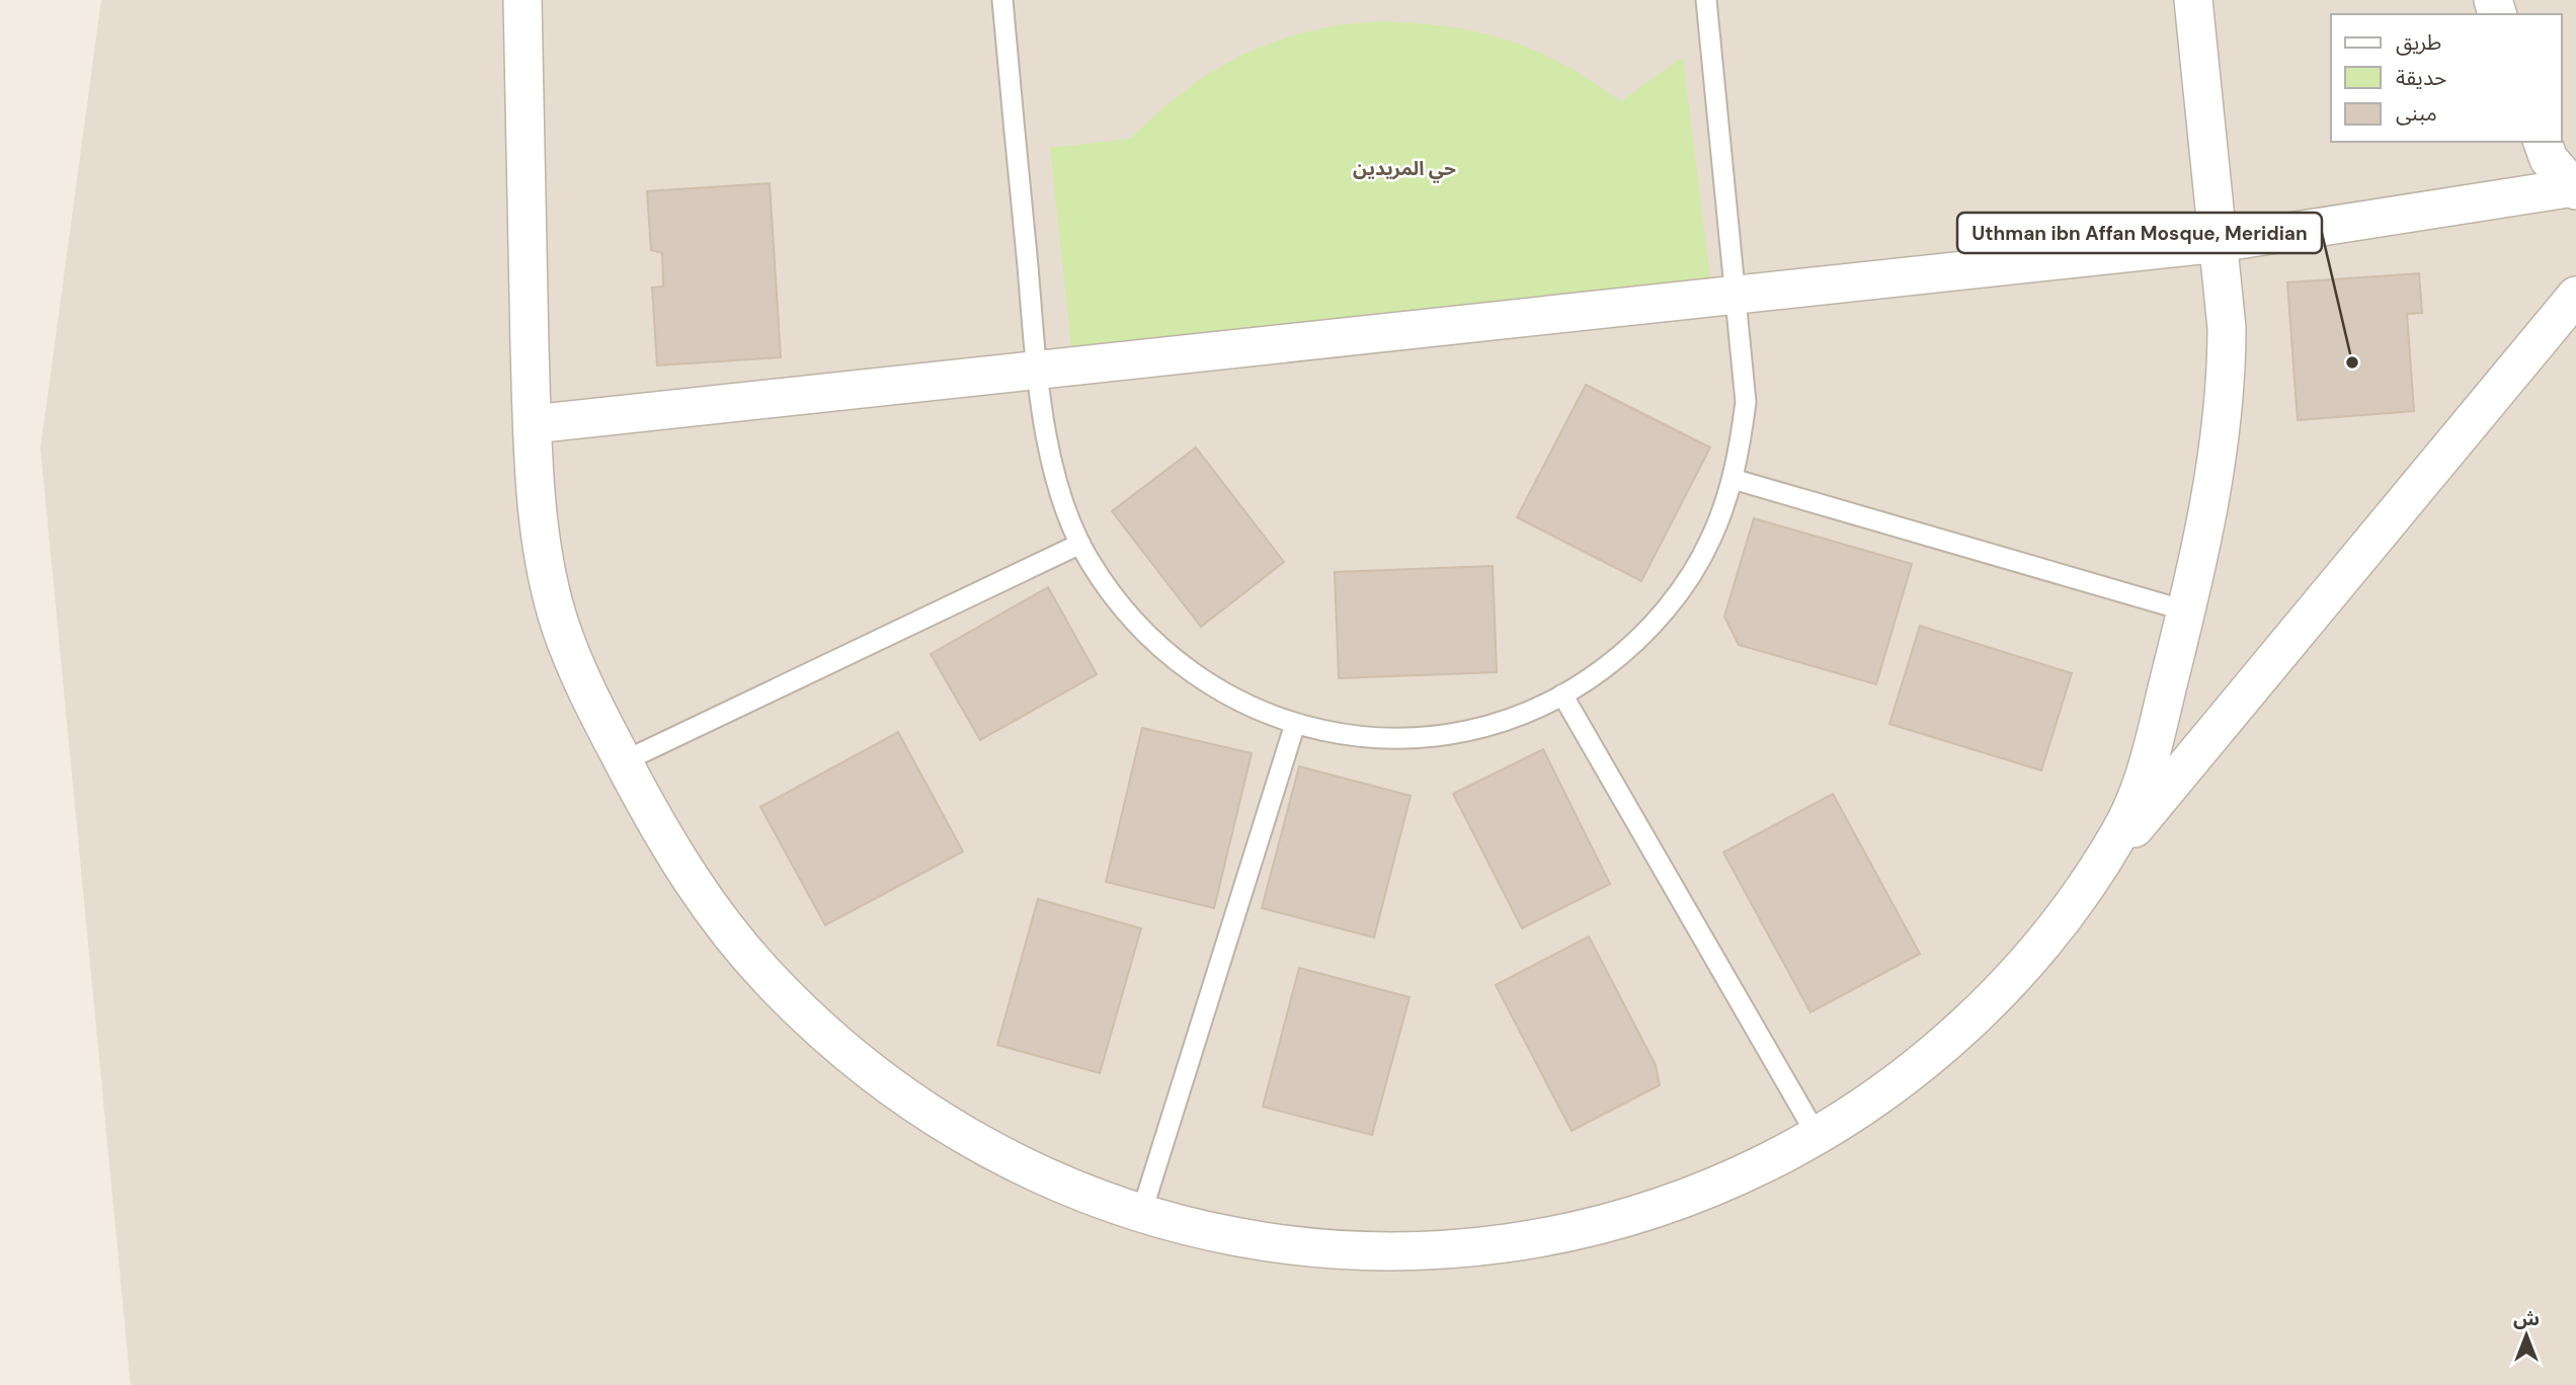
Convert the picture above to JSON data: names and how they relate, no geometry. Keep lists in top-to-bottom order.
{
  "districts": ["حي المريدين"],
  "places": ["Uthman ibn Affan Mosque, Meridian"],
  "legend": ["طريق", "حديقة", "مبنى"],
  "north": "top"
}
